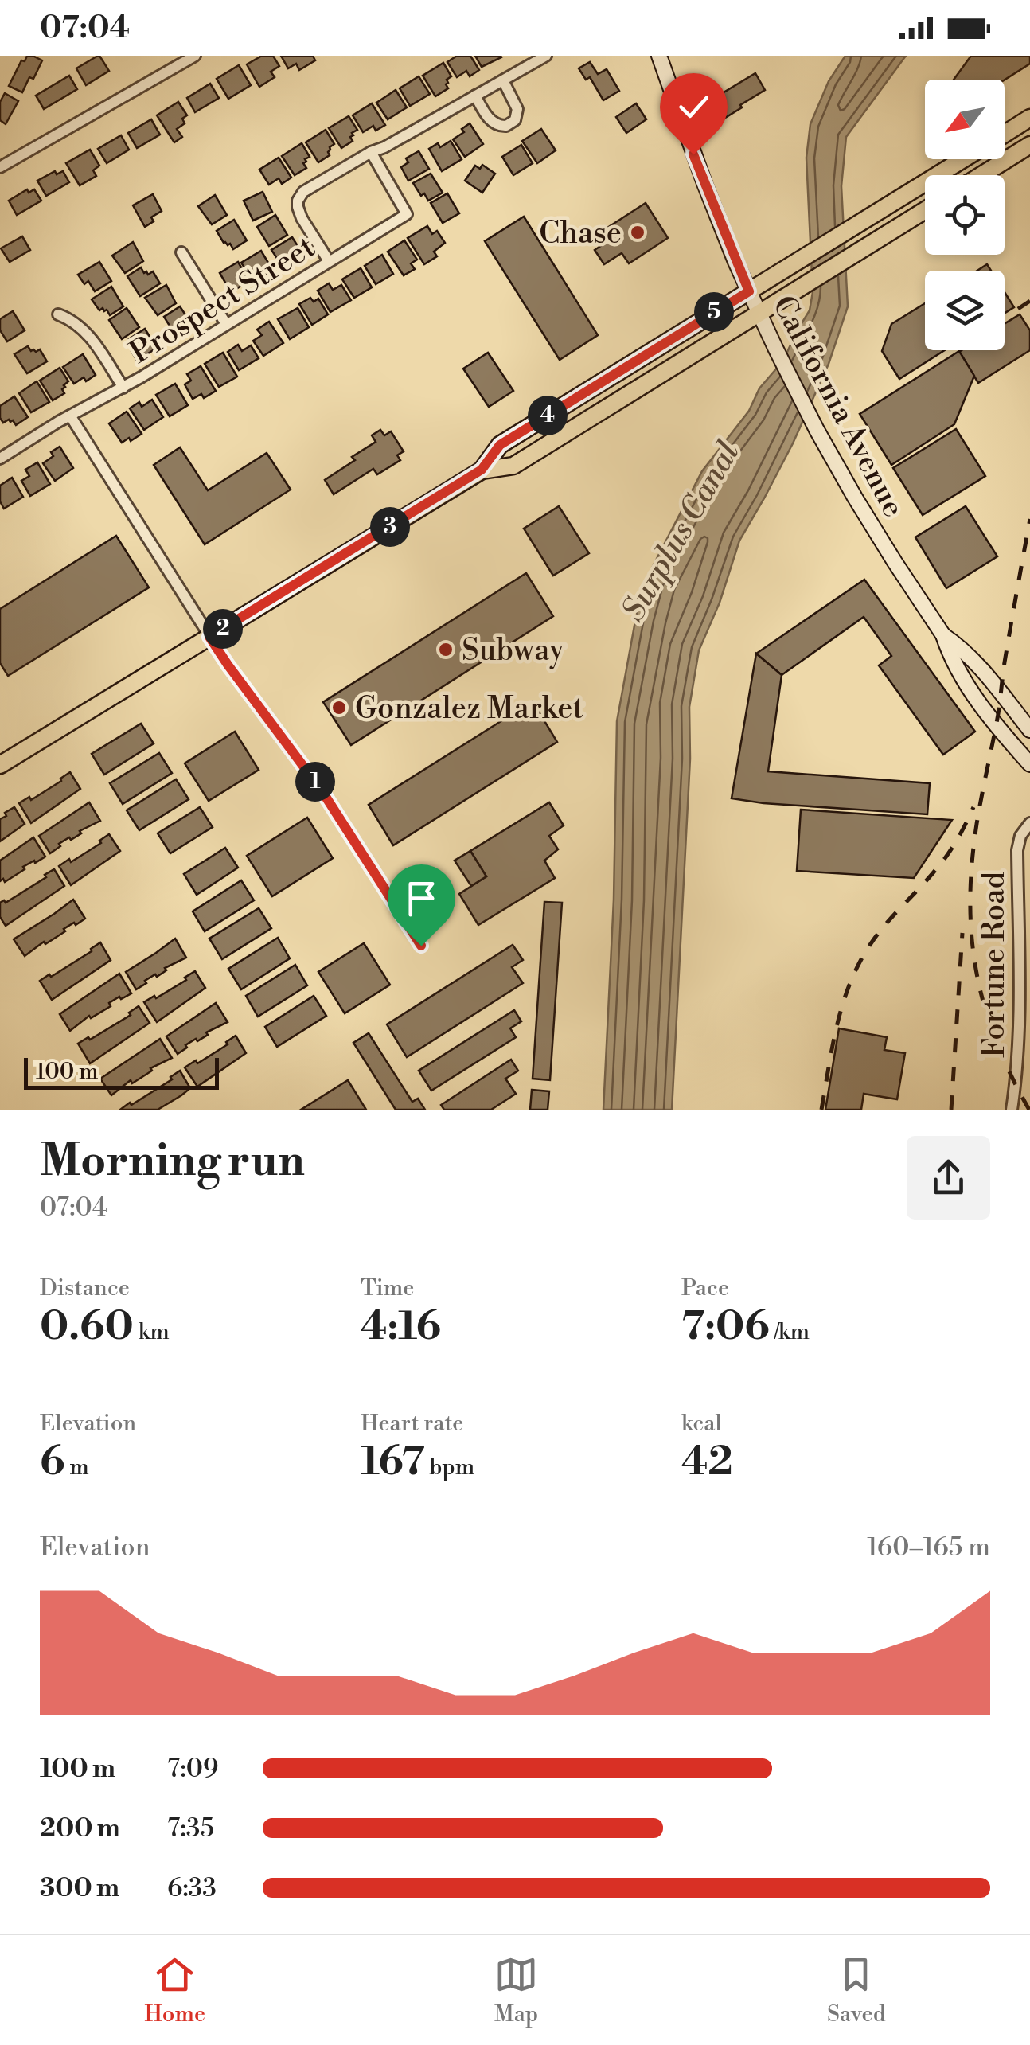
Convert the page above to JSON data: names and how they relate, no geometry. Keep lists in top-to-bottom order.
{
  "streets": {
    "main road": ["California Avenue"],
    "street": ["Prospect Street", "Fortune Road"]
  },
  "water": ["Surplus Canal"],
  "places": ["Chase", "Subway", "Gonzalez Market"],
  "scale_bar": "100 m",
  "north": "bottom left",
  "page": {
    "status": "07:04",
    "pins": [
      "5",
      "4",
      "3",
      "2",
      "1"
    ],
    "scale": "100 m",
    "heading": ["Morning run", "07:04"],
    "stats": [
      ["Distance", "0.60 km"],
      ["Time", "4:16"],
      ["Pace", "7:06 /km"],
      ["Elevation", "6 m"],
      ["Heart rate", "167 bpm"],
      ["kcal", "42"]
    ],
    "chart": ["Elevation", "160–165 m"],
    "list": [
      {
        "name": "100 m",
        "note": "7:09"
      },
      {
        "name": "200 m",
        "note": "7:35"
      },
      {
        "name": "300 m",
        "note": "6:33"
      }
    ],
    "tabs": ["Home", "Map", "Saved"]
  }
}
